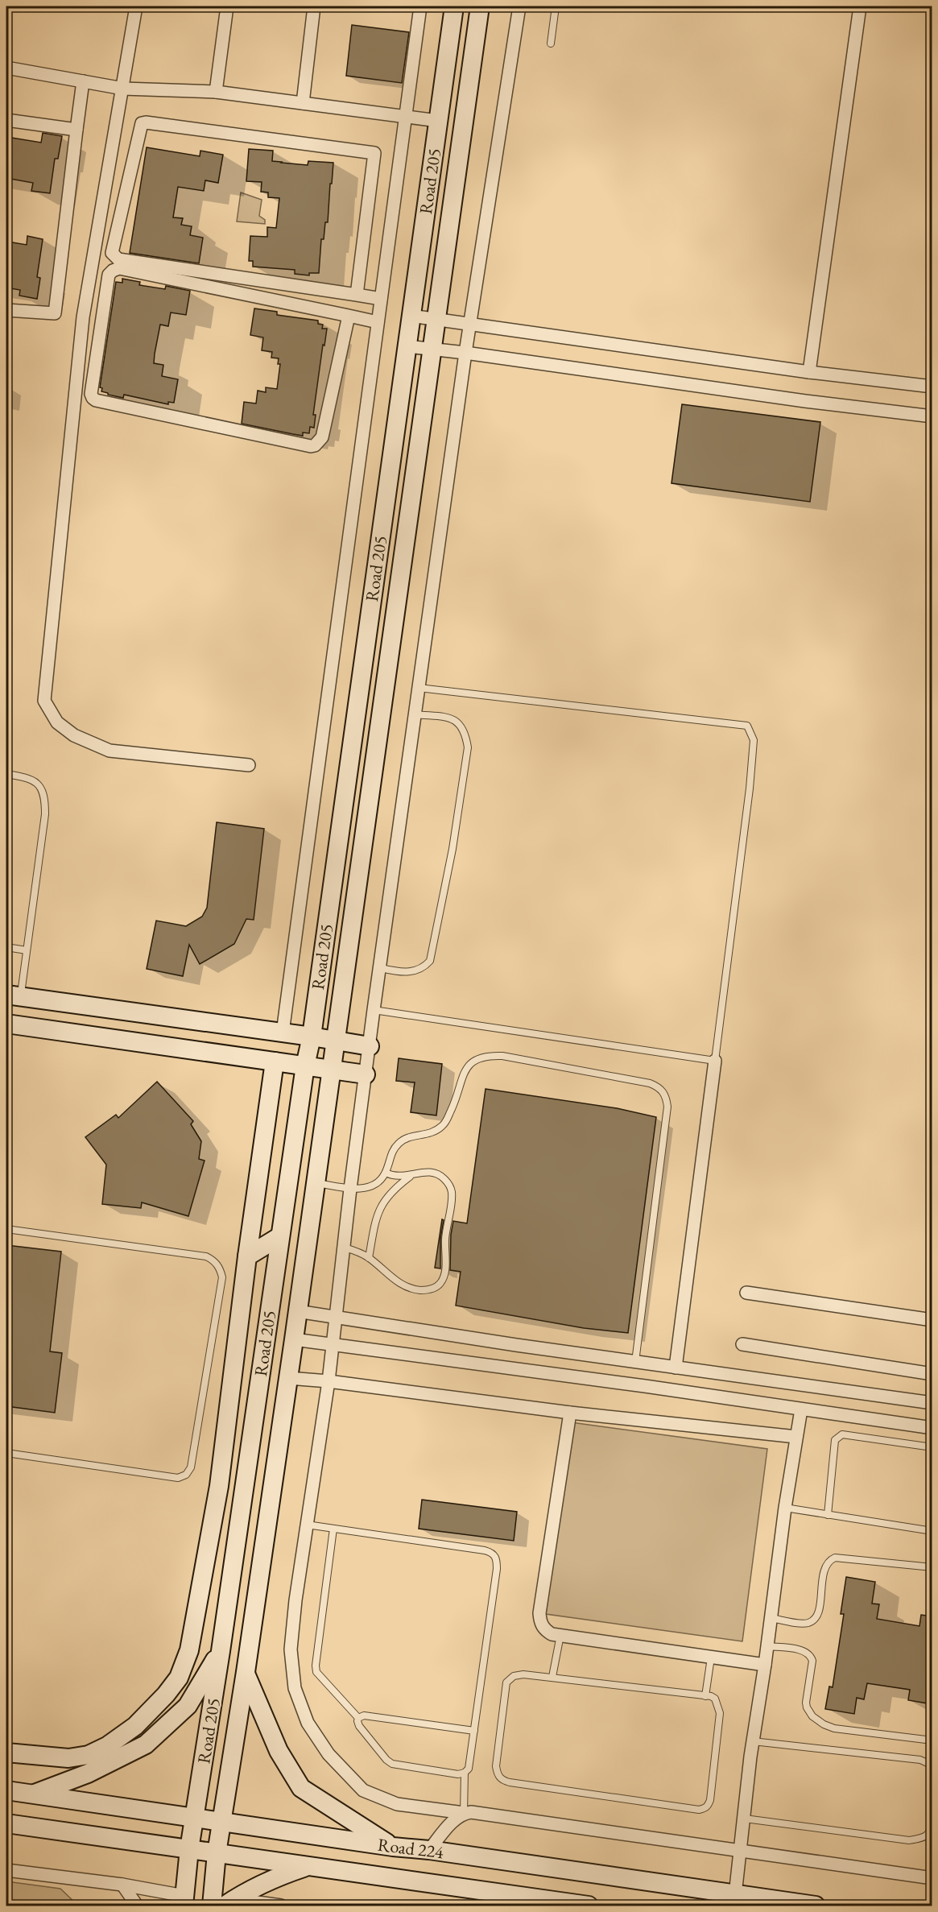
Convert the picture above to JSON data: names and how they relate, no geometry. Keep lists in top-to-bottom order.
{
  "streets": {
    "main road": ["Road 205", "Road 224"]
  },
  "crossings": [
    ["Road 205", "Road 224"]
  ]
}
